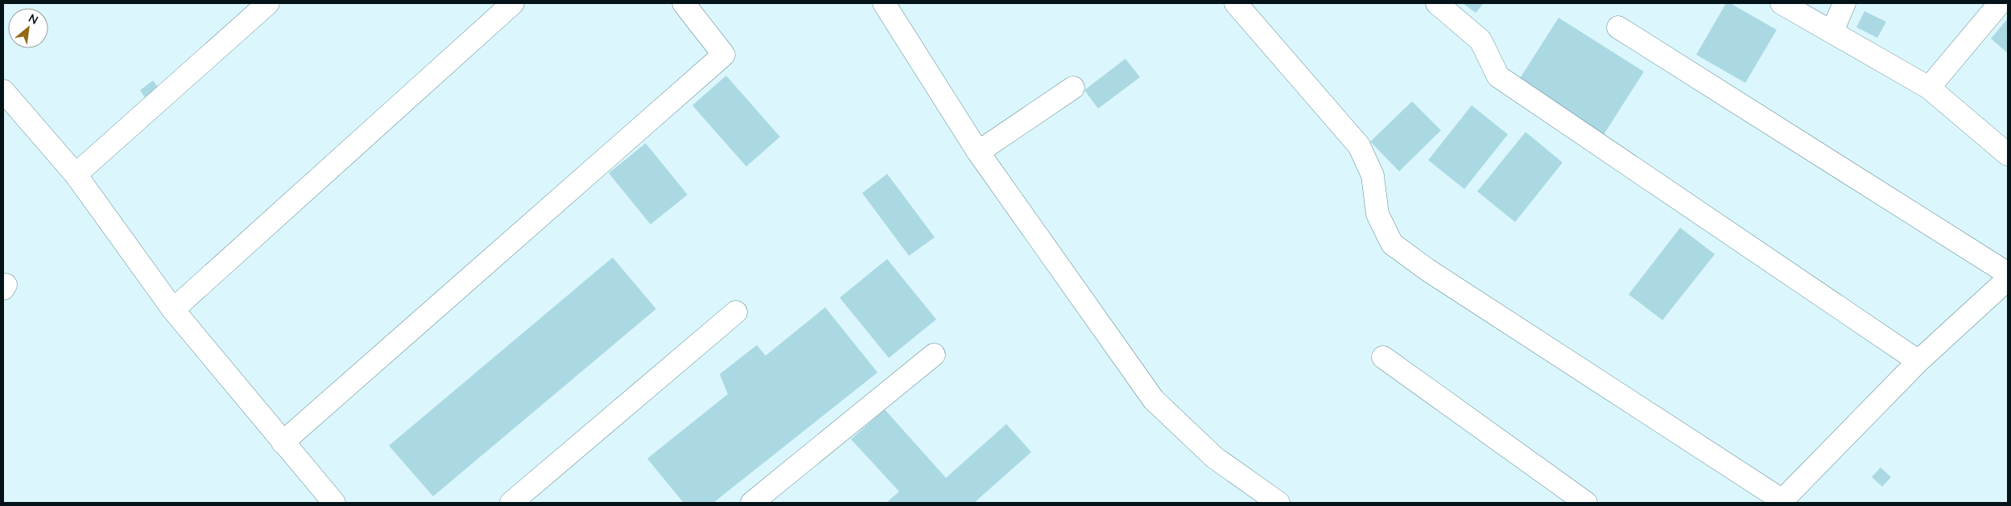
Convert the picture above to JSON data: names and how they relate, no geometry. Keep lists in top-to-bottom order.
{
  "north": "top right"
}
